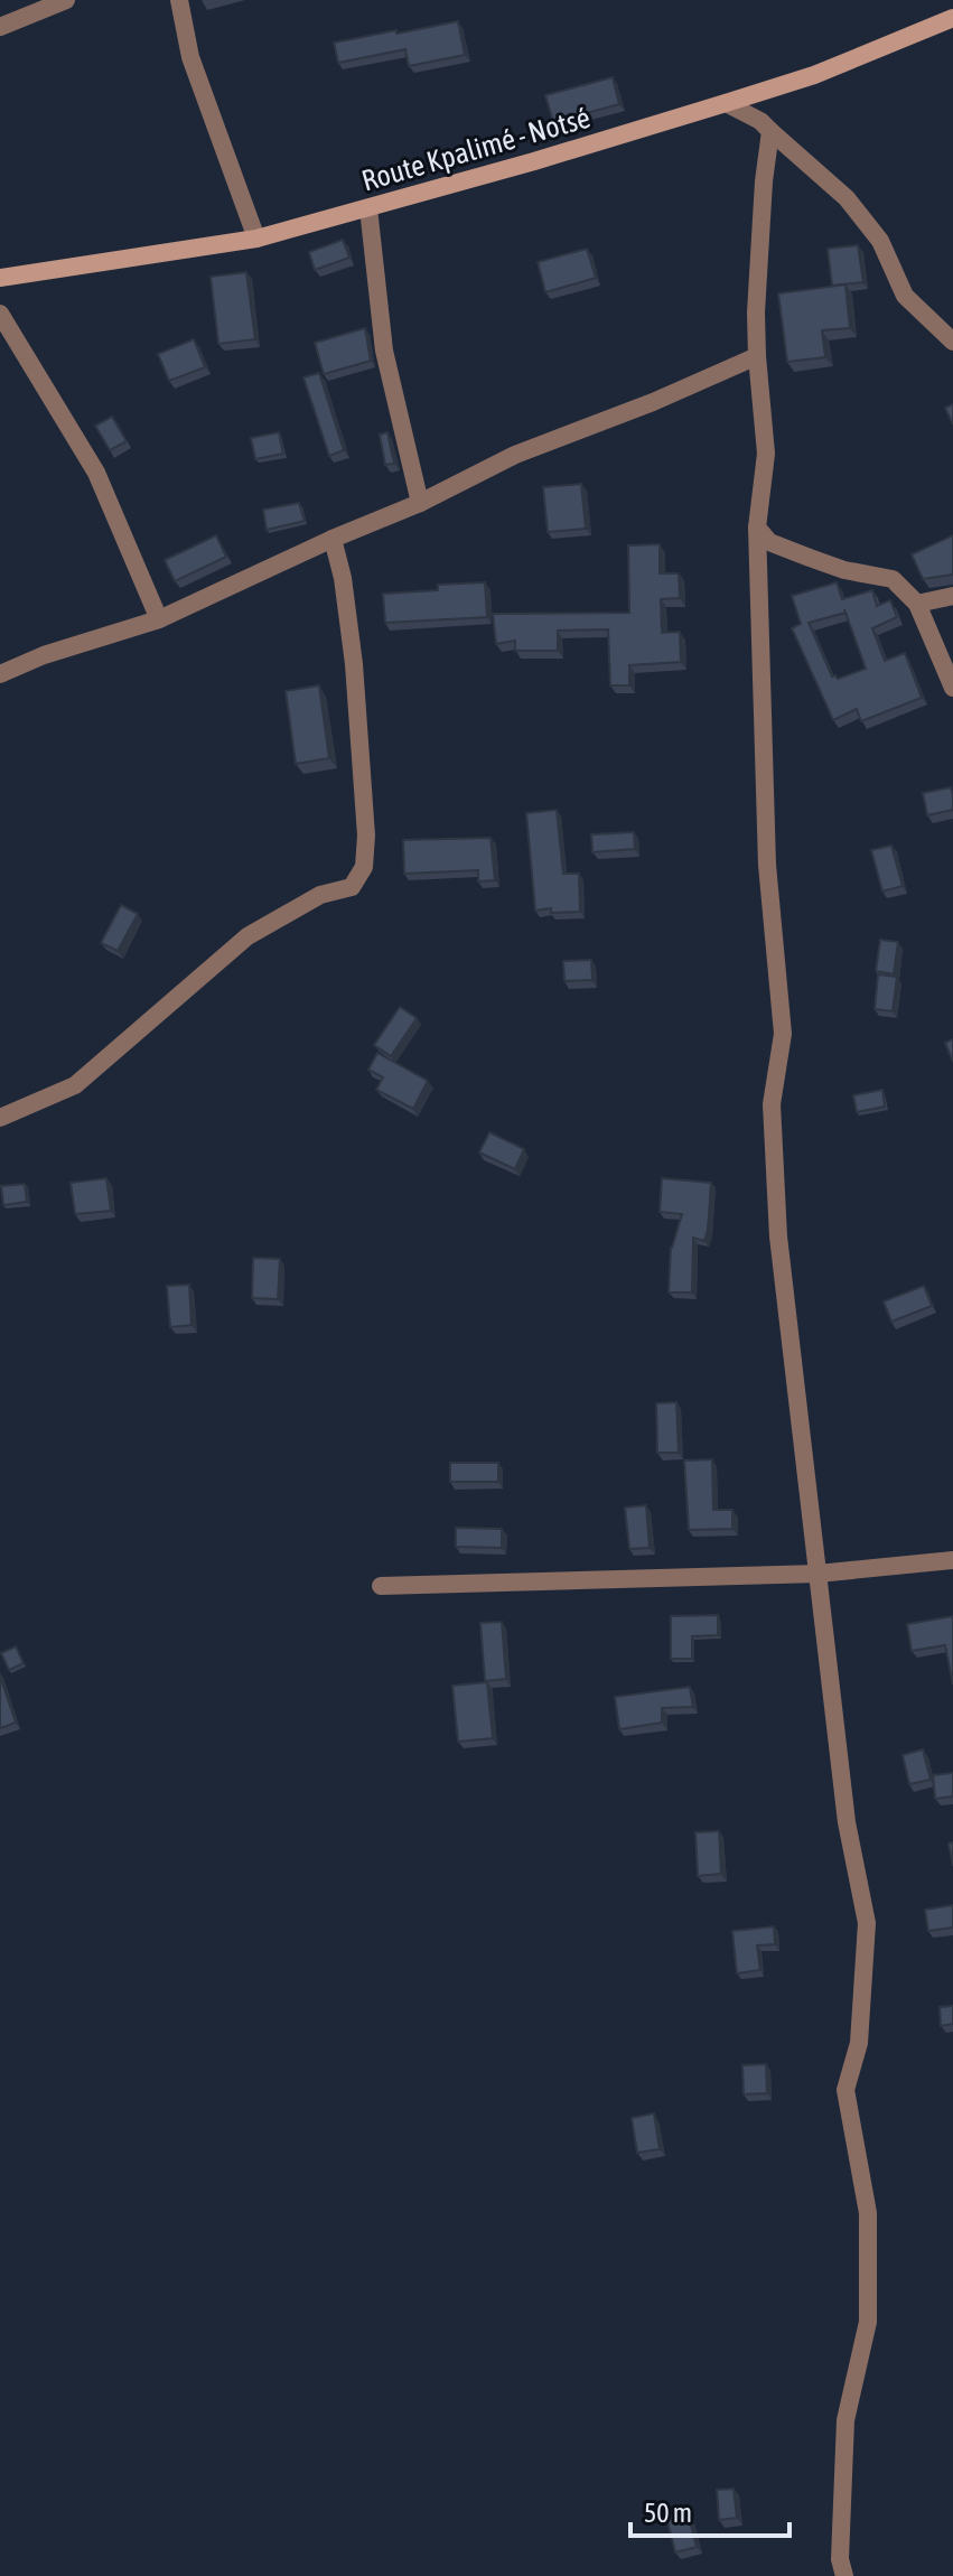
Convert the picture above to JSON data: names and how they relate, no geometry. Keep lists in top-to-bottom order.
{
  "streets": {
    "main road": ["Route Kpalimé - Notsé"]
  },
  "scale_bar": "50 m"
}
